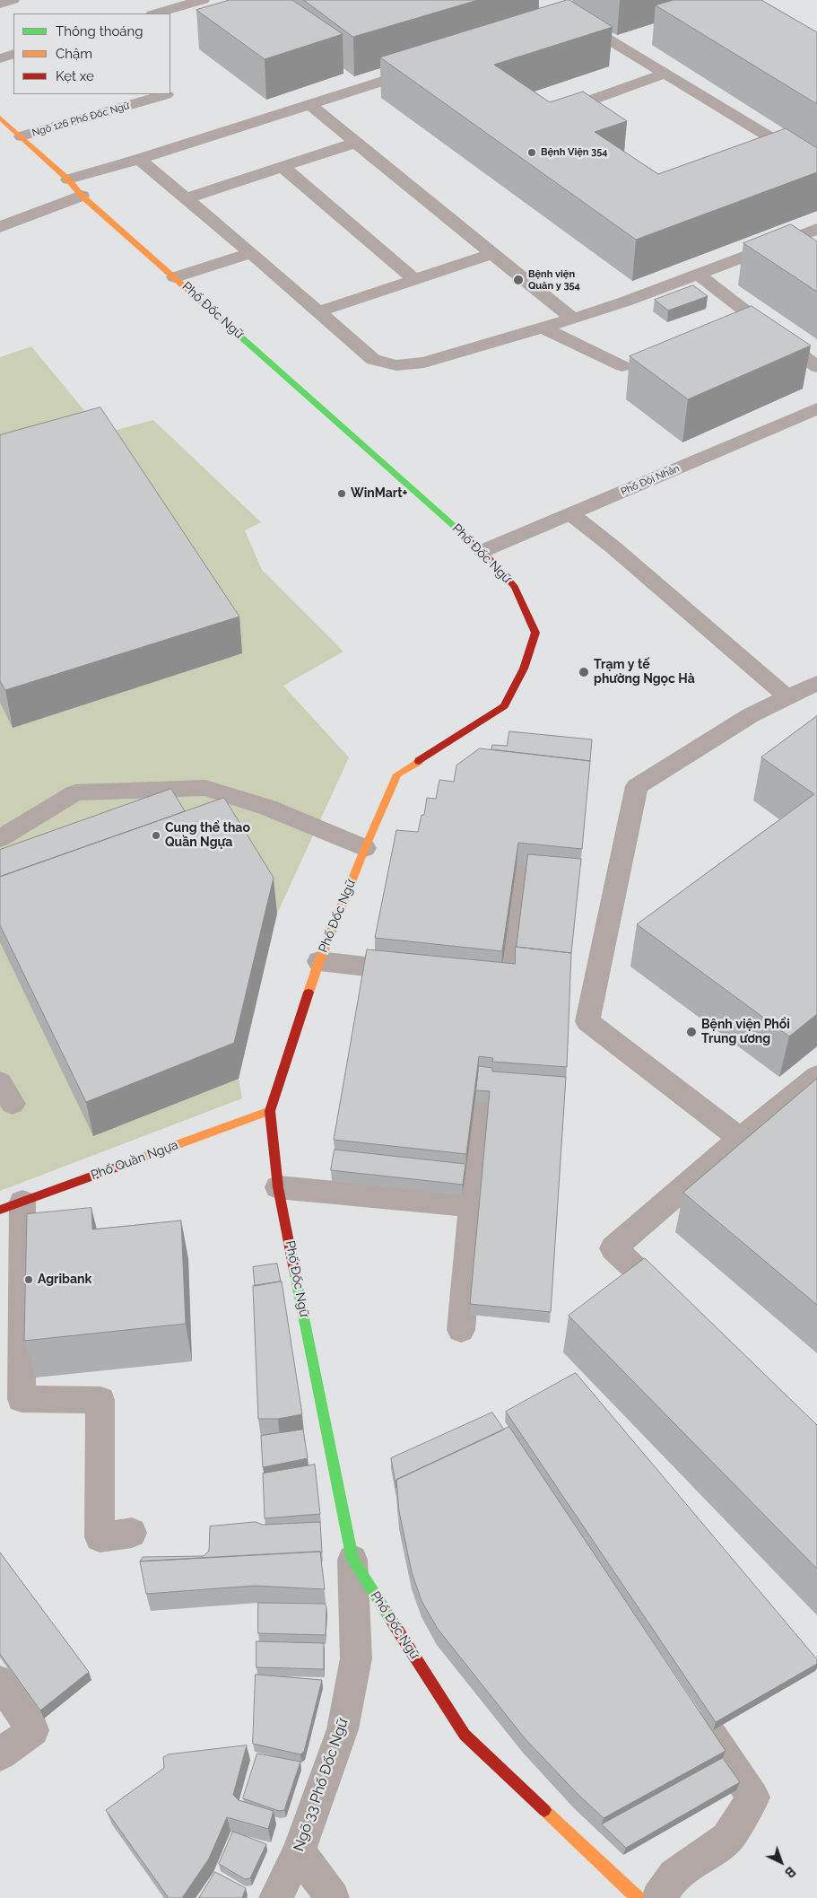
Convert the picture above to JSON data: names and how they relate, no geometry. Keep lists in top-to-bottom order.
{
  "streets": {
    "street": [
      "Ngõ 126 Phố Đốc Ngữ",
      "Phố Đốc Ngữ",
      "Phố Đội Nhân",
      "Phố Quần Ngựa",
      "Ngõ 33 Phố Đốc Ngữ"
    ]
  },
  "crossings": [
    ["Ngõ 126 Phố Đốc Ngữ", "Phố Đốc Ngữ"],
    ["Phố Đốc Ngữ", "Phố Đội Nhân"],
    ["Phố Đốc Ngữ", "Phố Quần Ngựa"],
    ["Phố Đốc Ngữ", "Ngõ 33 Phố Đốc Ngữ"]
  ],
  "places": [
    "Bệnh Viện 354",
    "Bệnh viện Quân y 354",
    "WinMart+",
    "Trạm y tế phường Ngọc Hà",
    "Cung thể thao Quần Ngựa",
    "Bệnh viện Phổi Trung ương",
    "Agribank"
  ],
  "legend": ["Thông thoáng", "Chậm", "Kẹt xe"],
  "north": "bottom right"
}
